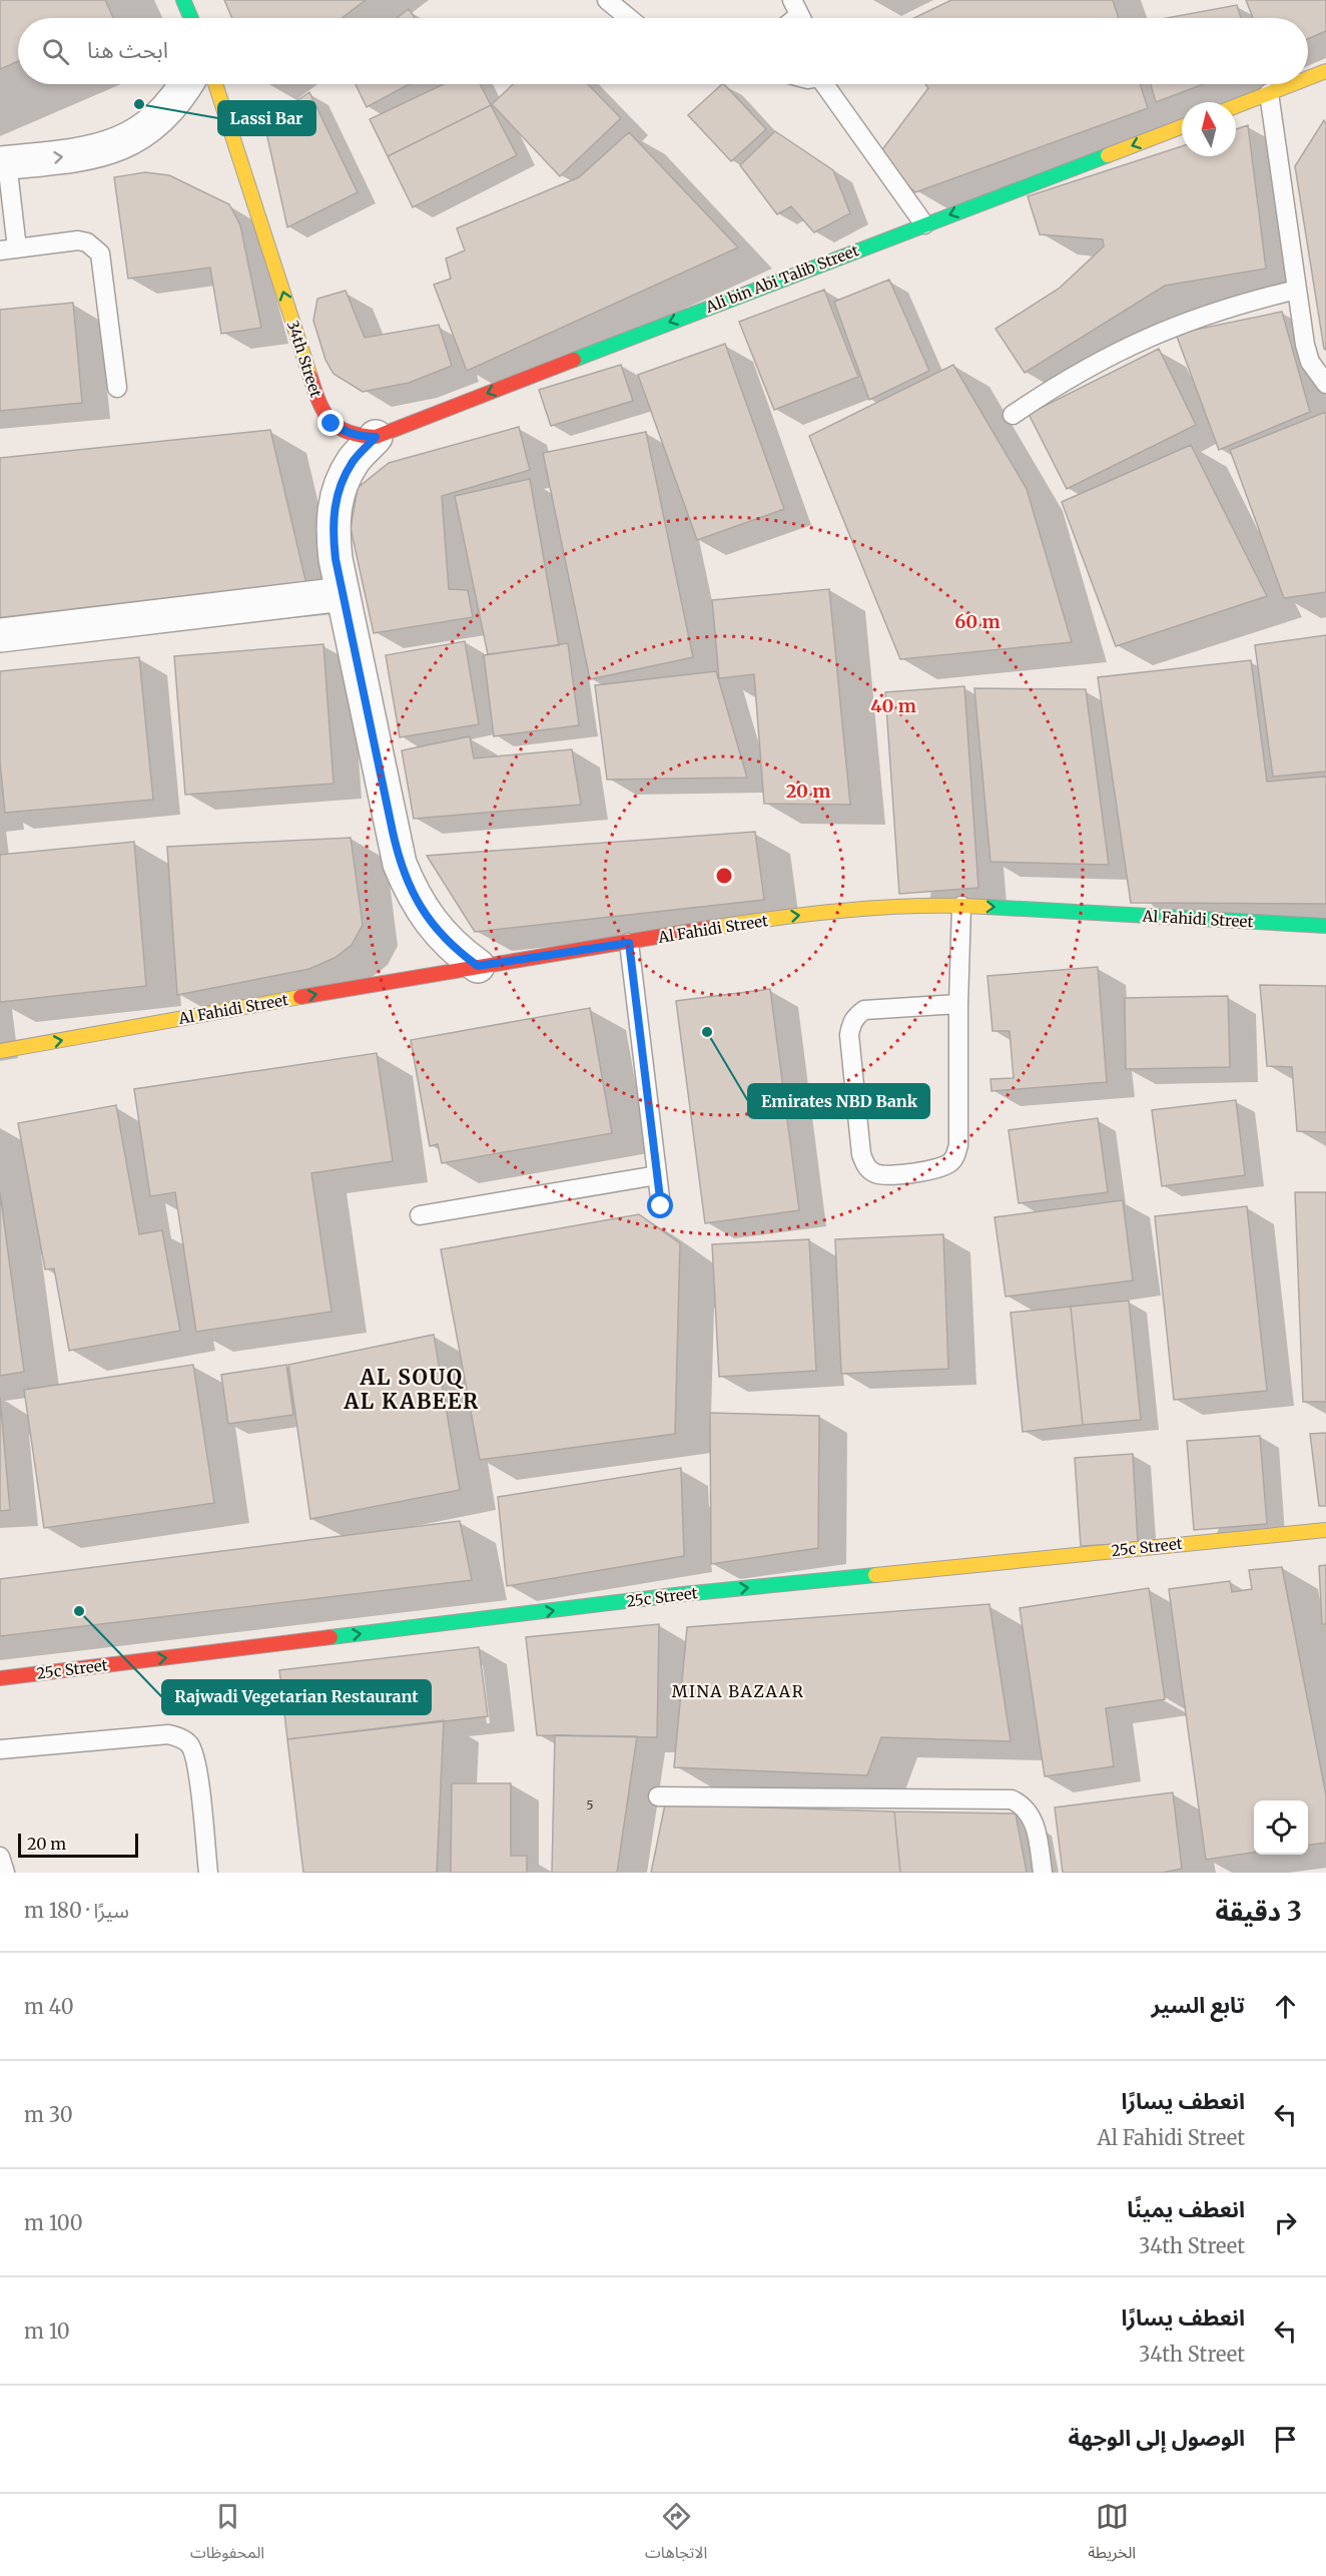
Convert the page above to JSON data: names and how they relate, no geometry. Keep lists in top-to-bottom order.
{
  "streets": {
    "street": [
      "Ali bin Abi Talib Street",
      "34th Street",
      "Al Fahidi Street",
      "25c Street"
    ]
  },
  "crossings": [
    ["Ali bin Abi Talib Street", "34th Street"]
  ],
  "one_way": [
    "Ali bin Abi Talib Street",
    "34th Street",
    "Al Fahidi Street",
    "25c Street"
  ],
  "districts": ["AL SOUQ AL KABEER", "MINA BAZAAR"],
  "places": ["Lassi Bar", "Emirates NBD Bank", "Rajwadi Vegetarian Restaurant"],
  "house_numbers": ["5"],
  "scale_bar": "20 m",
  "north": "top",
  "page": {
    "search": "ابحث هنا",
    "scale": "20 m",
    "heading": ["3 دقيقة", "سيرًا · 180 m"],
    "list": [
      ["تابع السير", "40 m"],
      ["انعطف يسارًا", "Al Fahidi Street", "30 m"],
      ["انعطف يمينًا", "34th Street", "100 m"],
      ["انعطف يسارًا", "34th Street", "10 m"],
      "الوصول إلى الوجهة"
    ],
    "nav": ["الخريطة", "الاتجاهات", "المحفوظات"]
  },
  "rings": ["60 m", "40 m", "20 m"]
}
